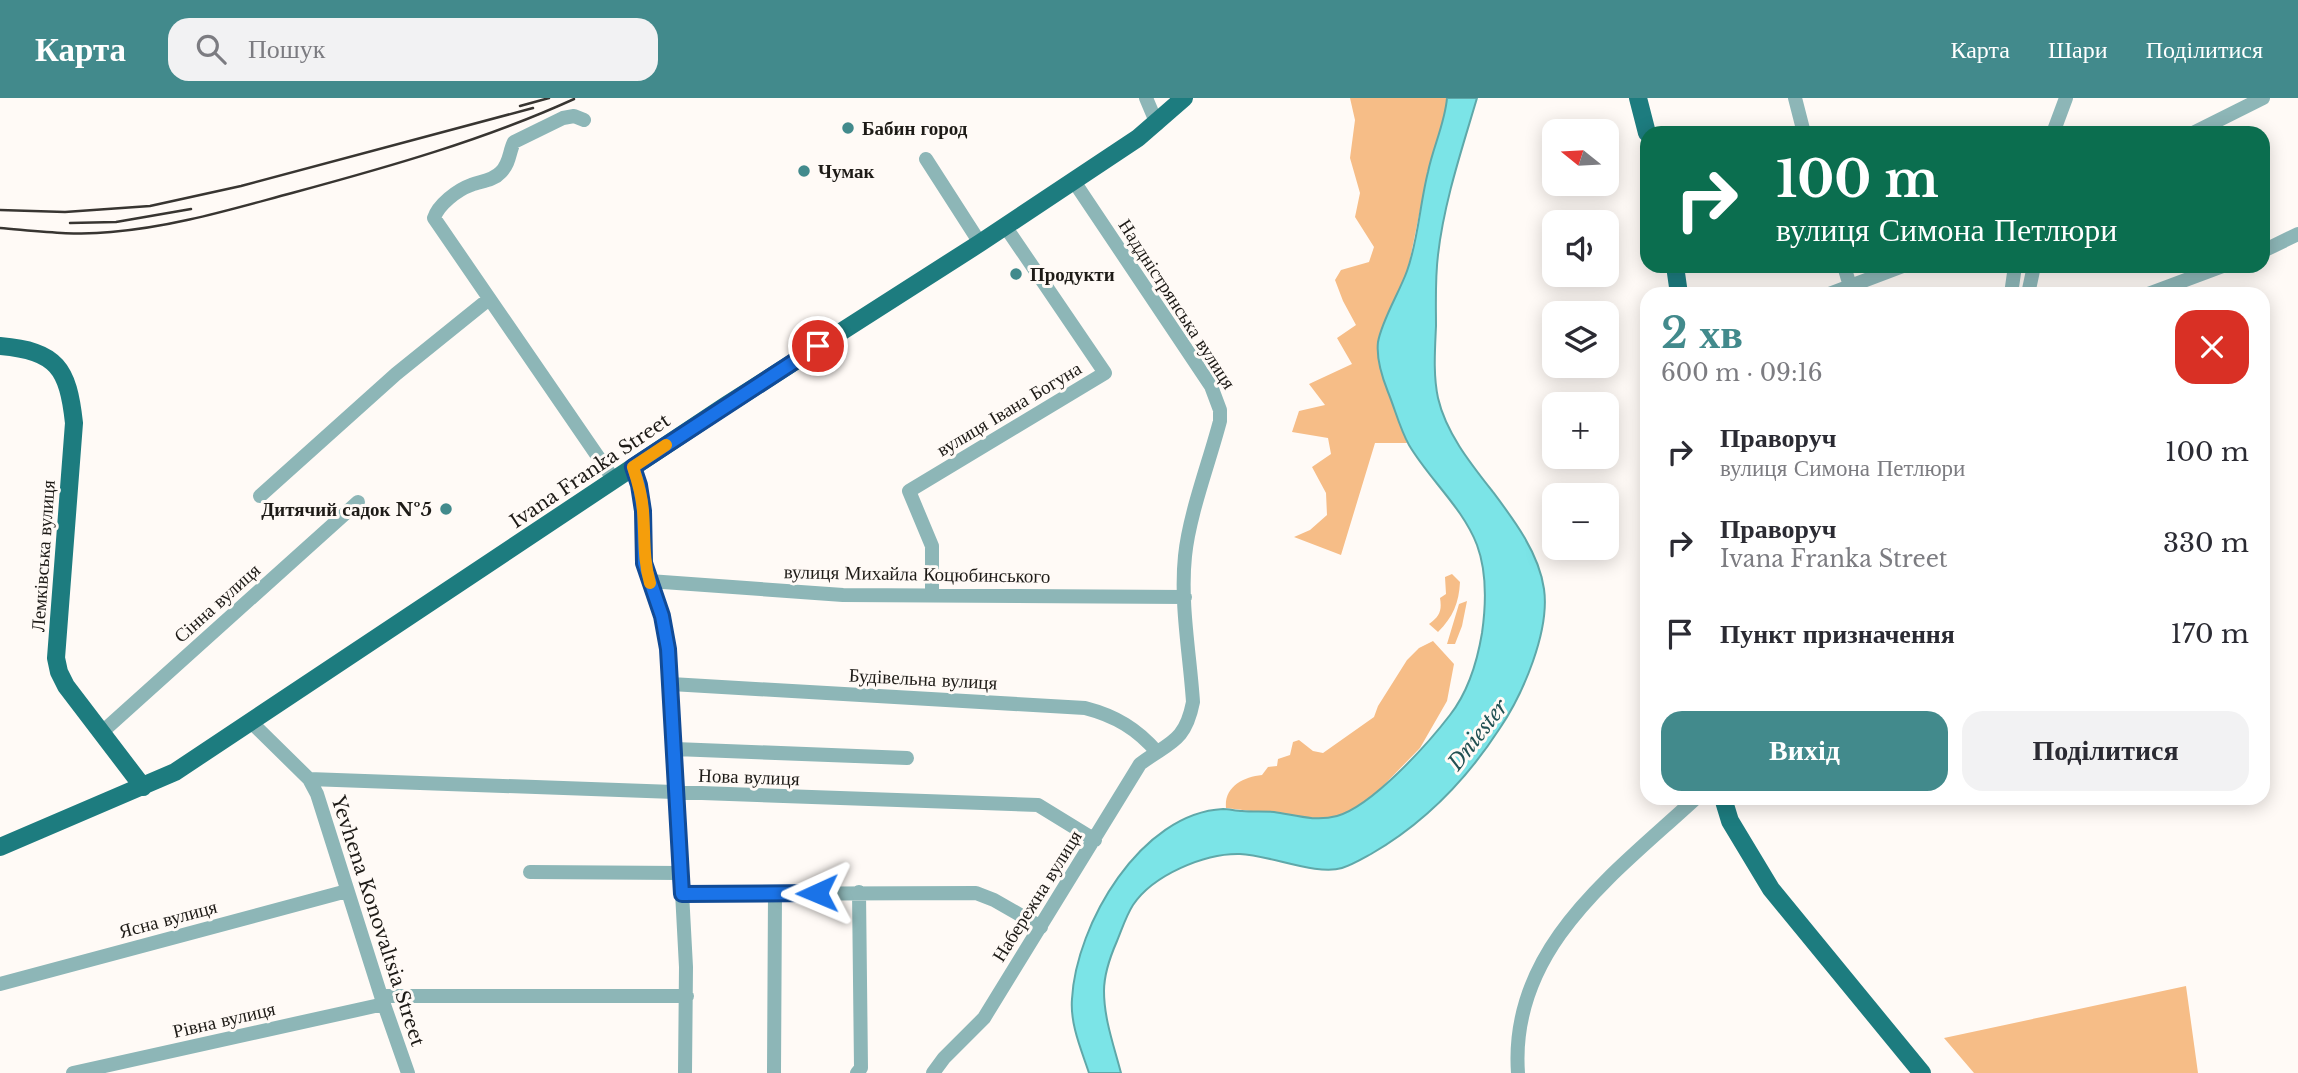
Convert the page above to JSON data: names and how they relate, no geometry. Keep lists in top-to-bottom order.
{
  "streets": {
    "main road": ["Ivana Franka Street", "Лемківська вулиця"],
    "street": [
      "Наддністрянська вулиця",
      "вулиця Івана Богуна",
      "вулиця Михайла Коцюбинського",
      "Сінна вулиця",
      "Будівельна вулиця",
      "Нова вулиця",
      "Набережна вулиця",
      "Ясна вулиця",
      "Yevhena Konovaltsia Street",
      "Рівна вулиця"
    ]
  },
  "crossings": [
    ["Наддністрянська вулиця", "Ivana Franka Street"],
    ["Наддністрянська вулиця", "вулиця Михайла Коцюбинського"],
    ["Наддністрянська вулиця", "Набережна вулиця"],
    ["вулиця Івана Богуна", "Ivana Franka Street"],
    ["вулиця Івана Богуна", "вулиця Михайла Коцюбинського"],
    ["Ivana Franka Street", "Лемківська вулиця"],
    ["Ivana Franka Street", "Yevhena Konovaltsia Street"],
    ["Лемківська вулиця", "Сінна вулиця"],
    ["Будівельна вулиця", "Набережна вулиця"],
    ["Нова вулиця", "Набережна вулиця"],
    ["Нова вулиця", "Yevhena Konovaltsia Street"],
    ["Ясна вулиця", "Yevhena Konovaltsia Street"],
    ["Yevhena Konovaltsia Street", "Рівна вулиця"]
  ],
  "water": ["Dniester"],
  "places": [
    "Бабин город",
    "Чумак",
    "Продукти",
    "Дитячий садок №5"
  ],
  "north": "left",
  "page": {
    "header": "Карта",
    "search": "Пошук",
    "nav": ["Карта", "Шари", "Поділитися"],
    "map_buttons": ["+", "−"],
    "turn": ["100 m", "вулиця Симона Петлюри"],
    "heading": ["2 хв", "600 m · 09:16"],
    "list": [
      {
        "name": "Праворуч",
        "note": "вулиця Симона Петлюри",
        "value": "100 m"
      },
      {
        "name": "Праворуч",
        "note": "Ivana Franka Street",
        "value": "330 m"
      },
      {
        "name": "Пункт призначення",
        "value": "170 m"
      }
    ],
    "buttons": ["Вихід", "Поділитися"]
  }
}
